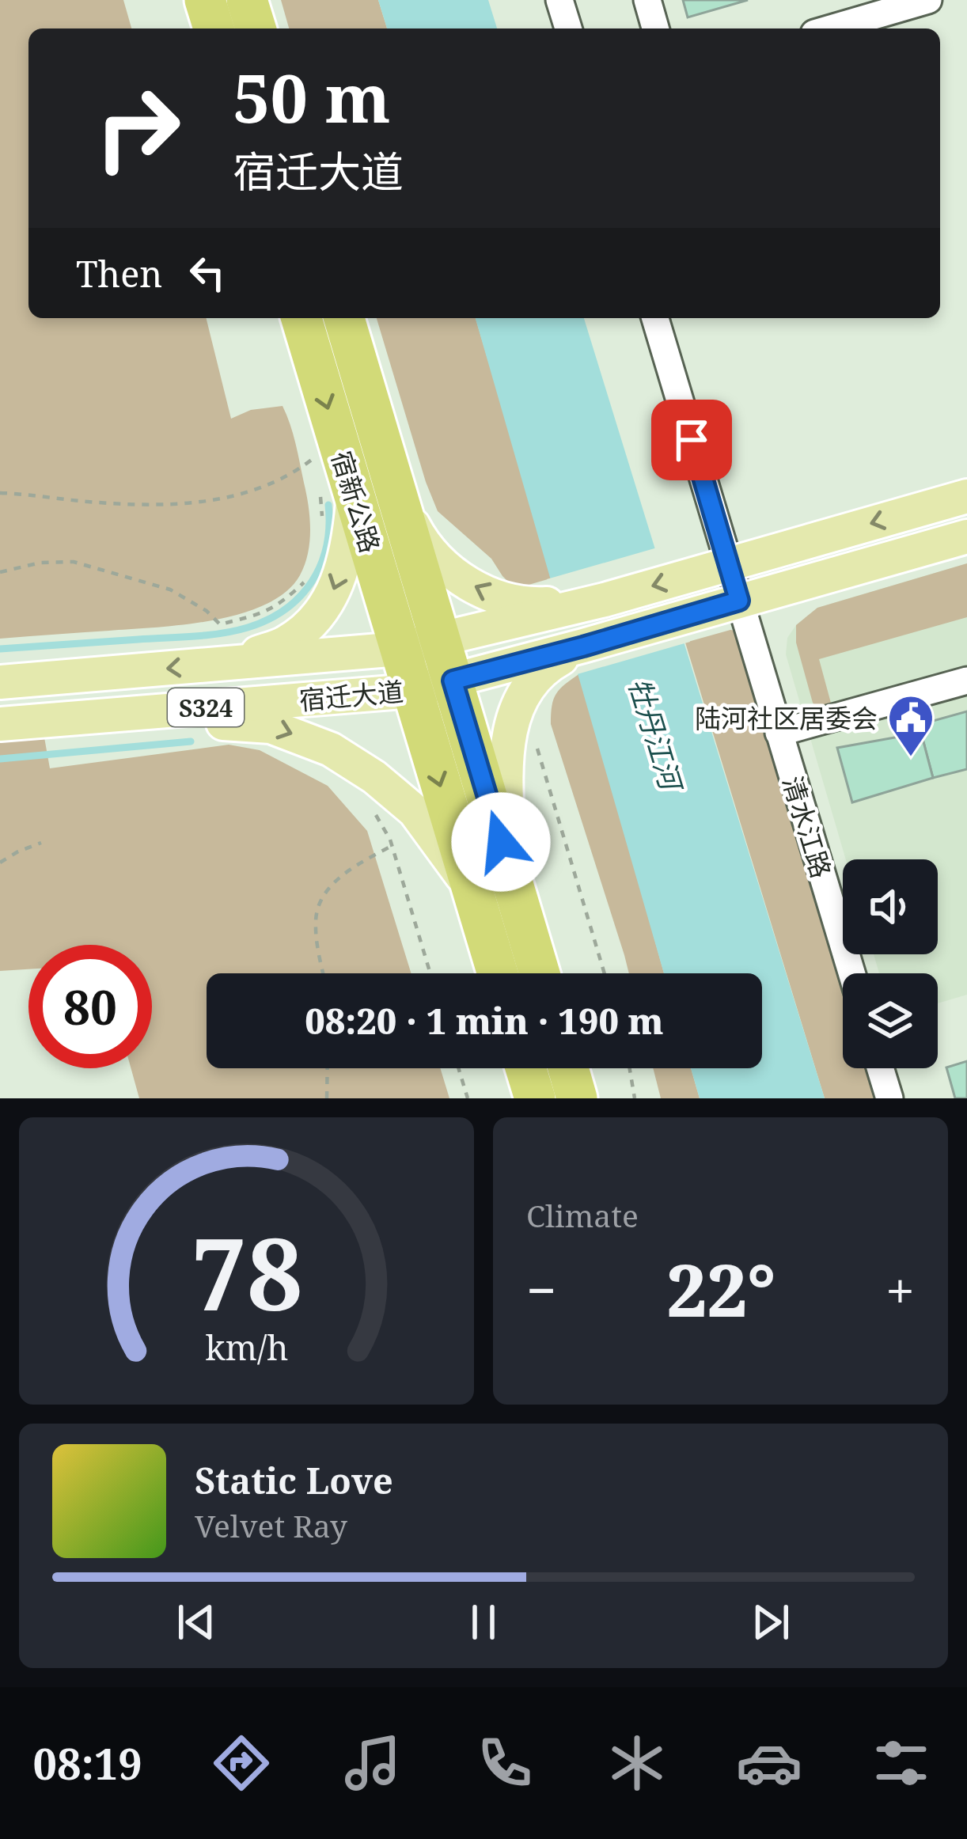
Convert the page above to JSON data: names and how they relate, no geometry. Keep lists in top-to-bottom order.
{
  "streets": {
    "highway": ["宿新公路"],
    "main road": ["宿迁大道", "S324"],
    "street": ["清水江路"]
  },
  "crossings": [
    ["宿新公路", "宿迁大道"],
    ["宿迁大道", "清水江路"]
  ],
  "water": ["牡丹江河"],
  "places": {
    "public building": ["陆河社区居委会"]
  },
  "page": {
    "turn": ["50 m", "宿迁大道"],
    "then": "Then",
    "limit": "80",
    "trip": "08:20 · 1 min · 190 m",
    "tile": "Climate",
    "heat": ["−", "22°", "+"],
    "song": ["Static Love", "Velvet Ray"],
    "tabs": "08:19",
    "gauge": ["78", "km/h"]
  }
}
